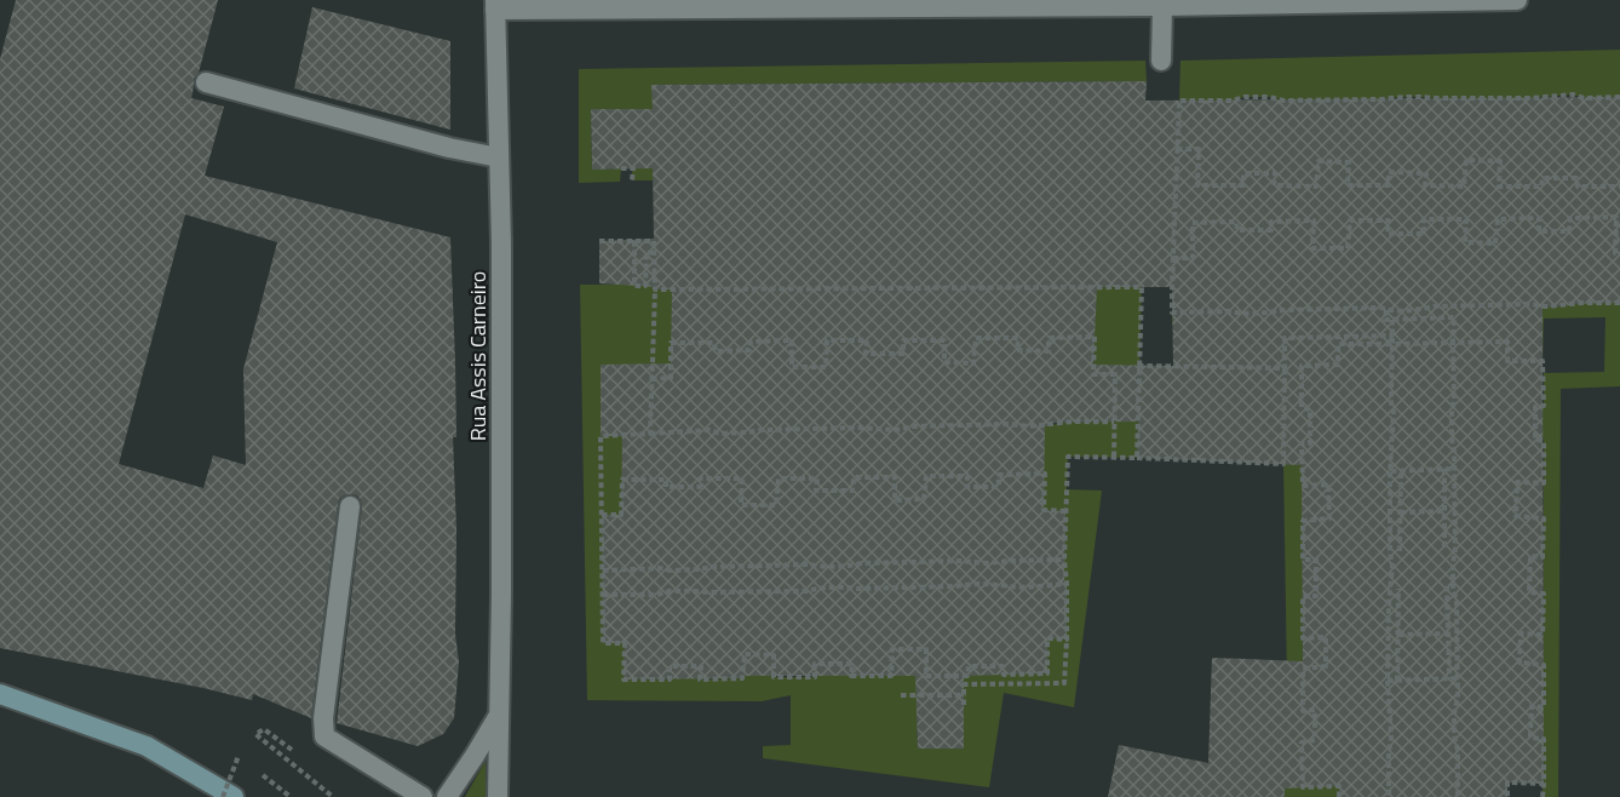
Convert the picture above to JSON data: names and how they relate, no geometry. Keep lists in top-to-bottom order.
{
  "streets": {
    "street": ["Rua Assis Carneiro"]
  }
}
